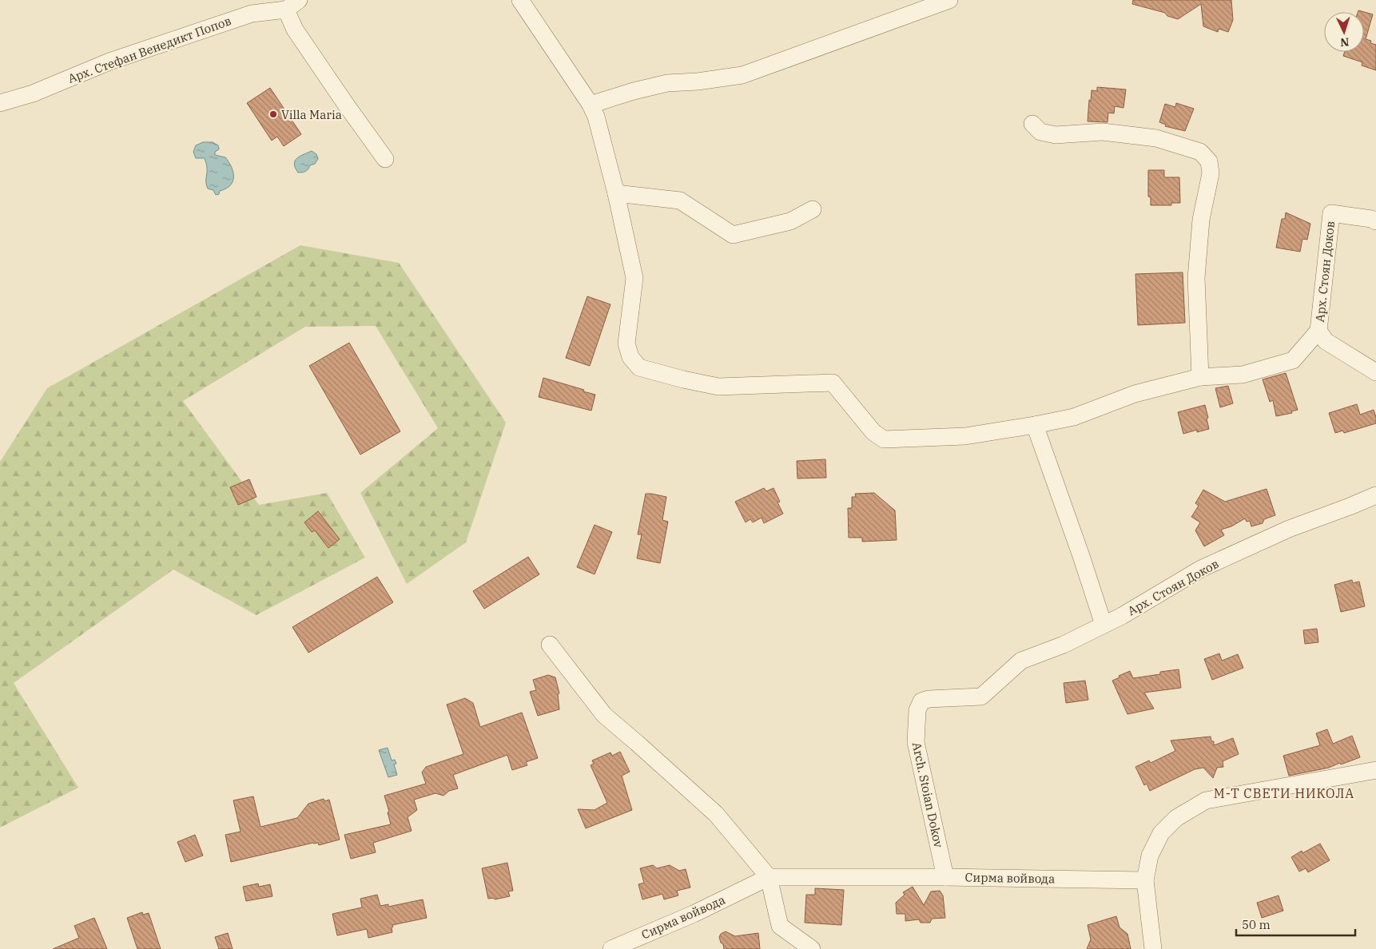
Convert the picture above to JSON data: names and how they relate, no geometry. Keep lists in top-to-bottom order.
{
  "streets": {
    "street": [
      "Арх. Стефан Венедикт Попов",
      "Арх. Стоян Доков",
      "Arch. Stoian Dokov",
      "Сирма войвода"
    ]
  },
  "crossings": [
    ["Арх. Стоян Доков", "Arch. Stoian Dokov"],
    ["Arch. Stoian Dokov", "Сирма войвода"]
  ],
  "districts": ["М-Т СВЕТИ НИКОЛА"],
  "places": ["Villa Maria"],
  "scale_bar": "50 m",
  "north": "bottom"
}
